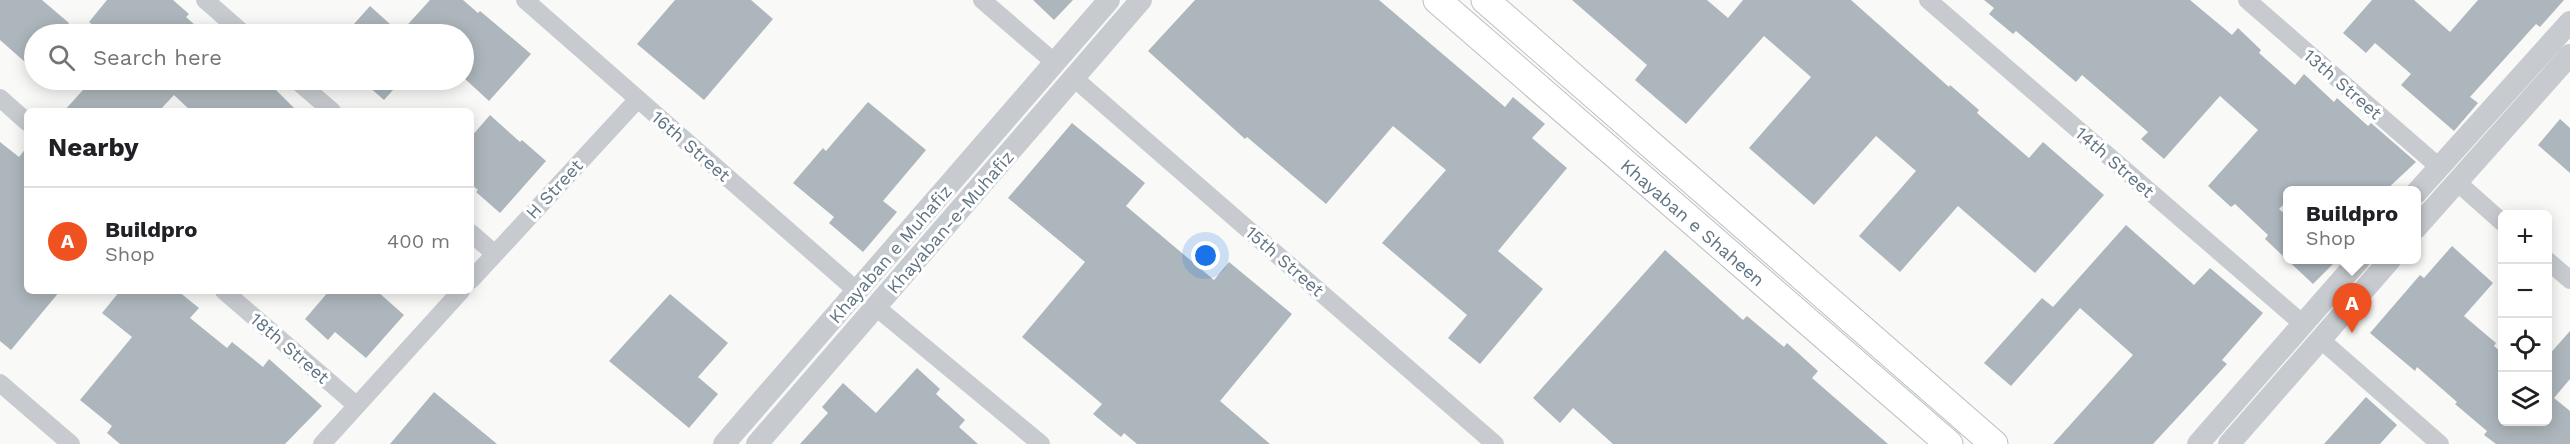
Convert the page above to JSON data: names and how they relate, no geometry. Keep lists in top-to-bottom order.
{
  "streets": {
    "main road": ["Khayaban e Shaheen"],
    "street": [
      "13th Street",
      "16th Street",
      "14th Street",
      "H Street",
      "Khayaban-e-Muhafiz",
      "Khayaban e Muhafiz",
      "15th Street",
      "18th Street"
    ]
  },
  "crossings": [
    ["16th Street", "H Street"],
    ["16th Street", "Khayaban e Muhafiz"],
    ["Khayaban-e-Muhafiz", "15th Street"]
  ],
  "page": {
    "search": "Search here",
    "heading": "Nearby",
    "popup": ["Buildpro", "Shop"],
    "list": [
      {
        "mark": "A",
        "name": "Buildpro",
        "note": "Shop",
        "value": "400 m"
      }
    ],
    "map_buttons": ["+", "−"],
    "pins": "A"
  }
}
